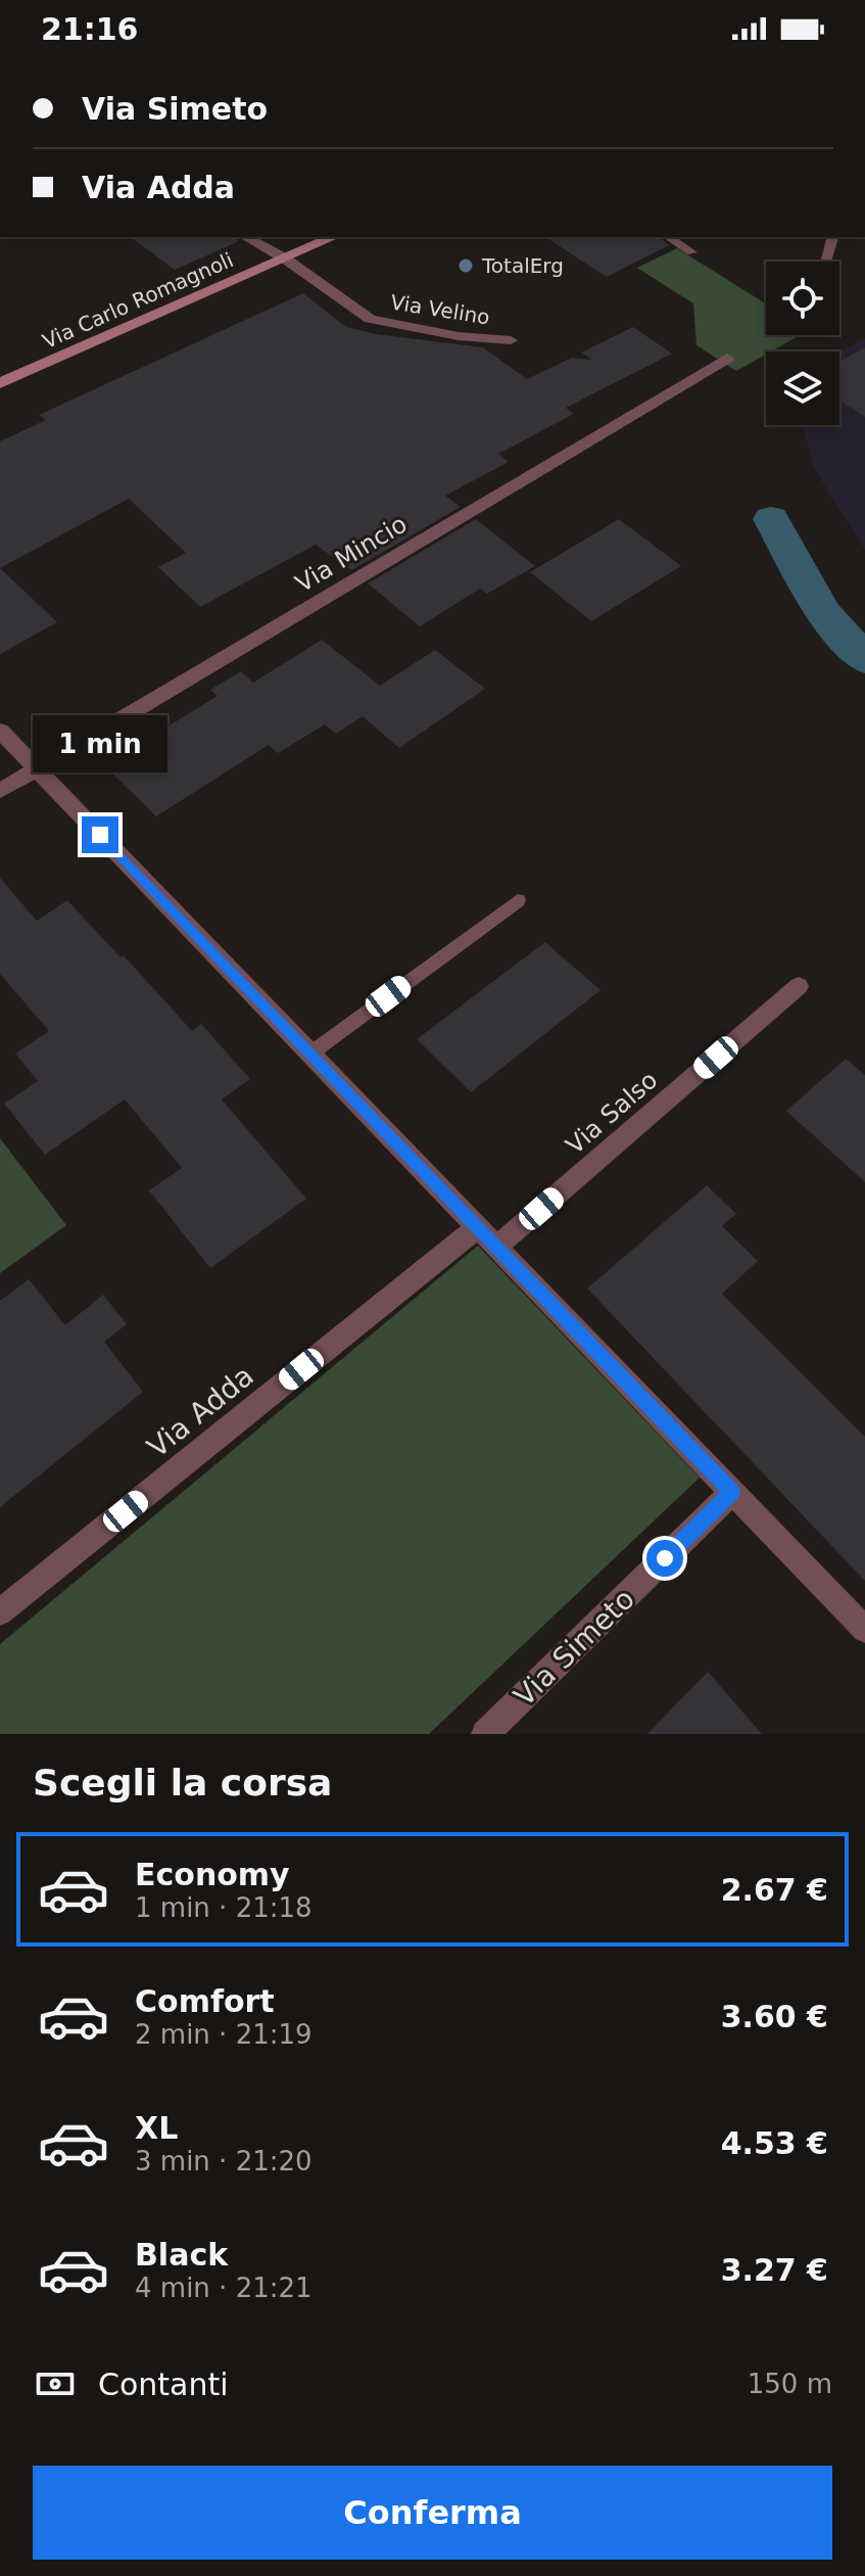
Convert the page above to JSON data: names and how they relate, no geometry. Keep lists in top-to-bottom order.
{
  "streets": {
    "main road": ["Via Carlo Romagnoli"],
    "street": [
      "Via Velino",
      "Via Mincio",
      "Via Salso",
      "Via Adda",
      "Via Simeto"
    ]
  },
  "crossings": [
    ["Via Carlo Romagnoli", "Via Velino"]
  ],
  "places": ["TotalErg"],
  "page": {
    "status": "21:16",
    "banner": ["Via Simeto", "Via Adda"],
    "bubble": "1 min",
    "heading": "Scegli la corsa",
    "list": [
      {
        "name": "Economy",
        "note": "1 min · 21:18",
        "value": "2.67 €"
      },
      {
        "name": "Comfort",
        "note": "2 min · 21:19",
        "value": "3.60 €"
      },
      {
        "name": "XL",
        "note": "3 min · 21:20",
        "value": "4.53 €"
      },
      {
        "name": "Black",
        "note": "4 min · 21:21",
        "value": "3.27 €"
      }
    ],
    "pay": ["Contanti", "150 m"],
    "buttons": "Conferma"
  }
}
